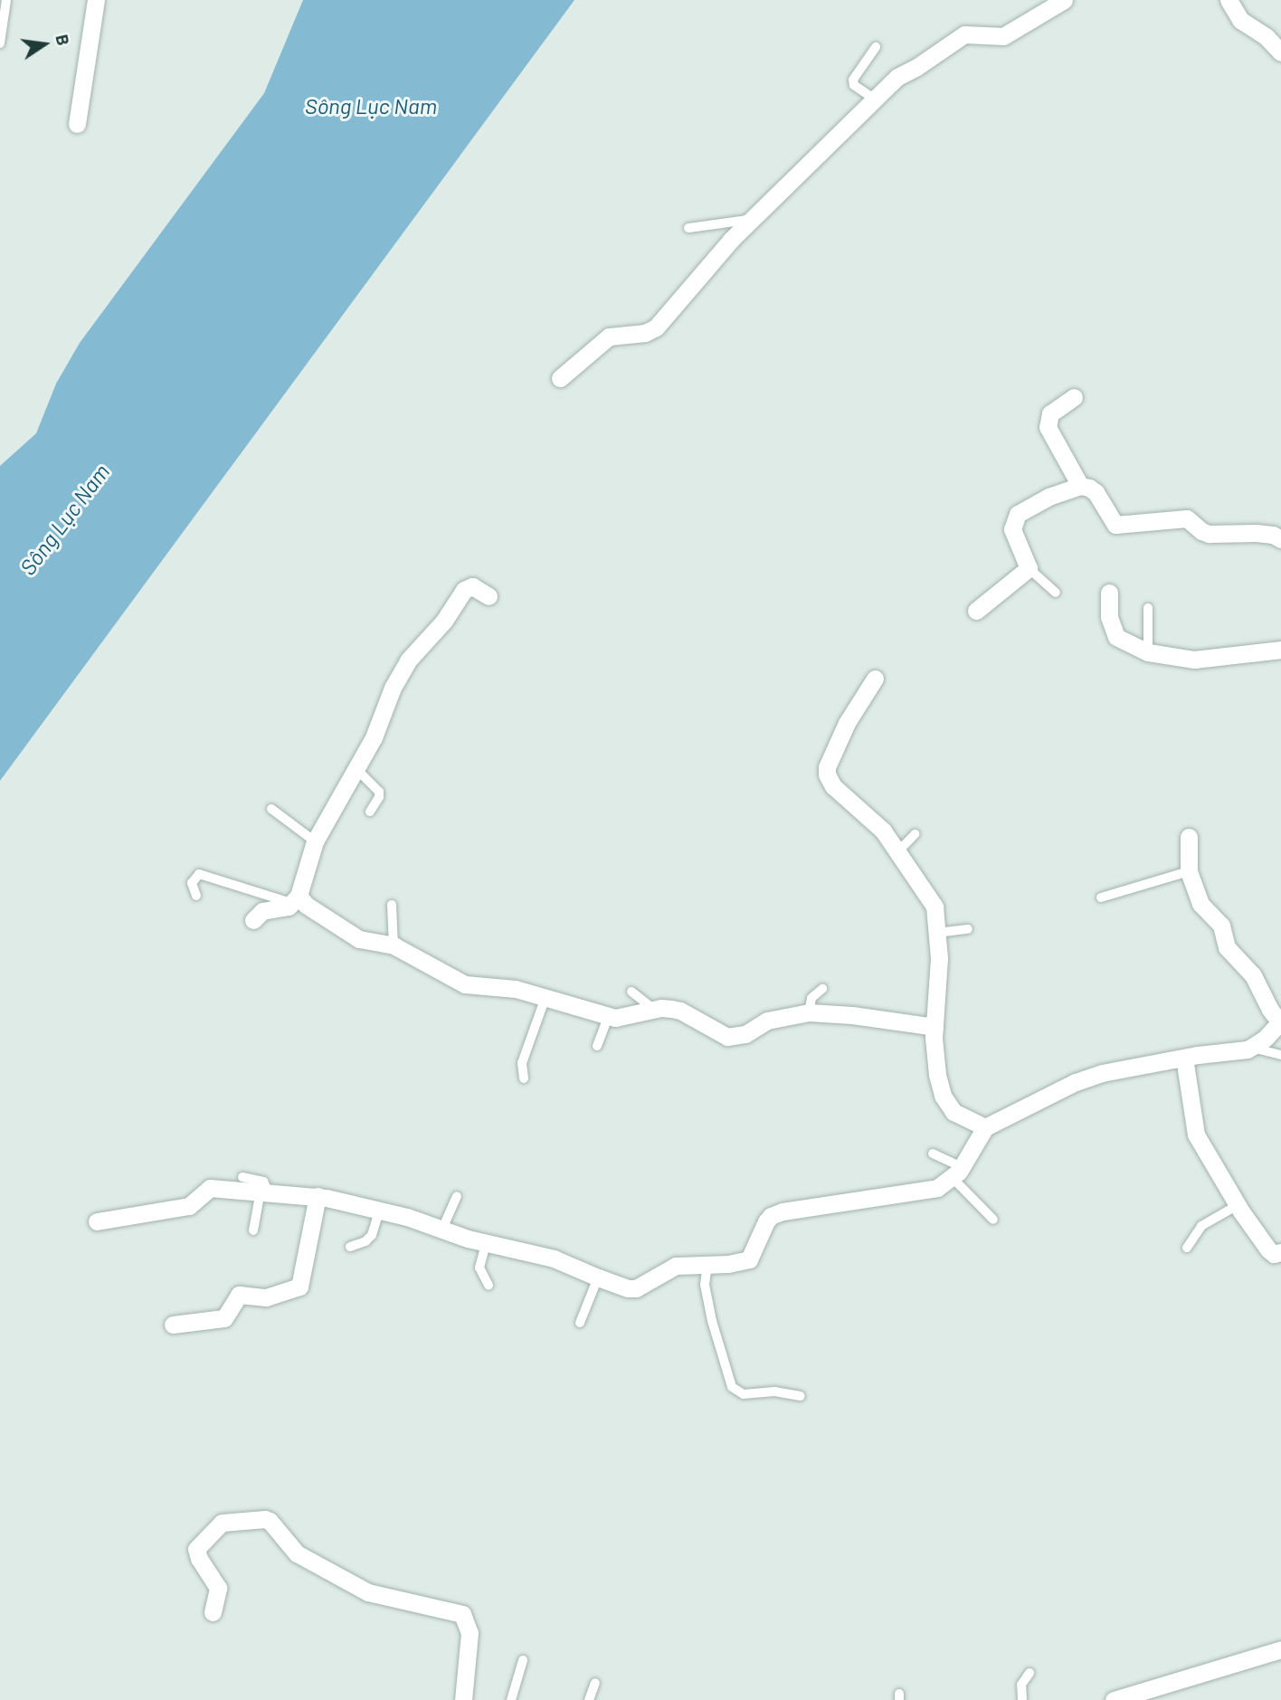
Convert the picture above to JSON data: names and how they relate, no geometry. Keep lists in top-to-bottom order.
{
  "water": ["Sông Lục Nam"],
  "north": "right"
}
